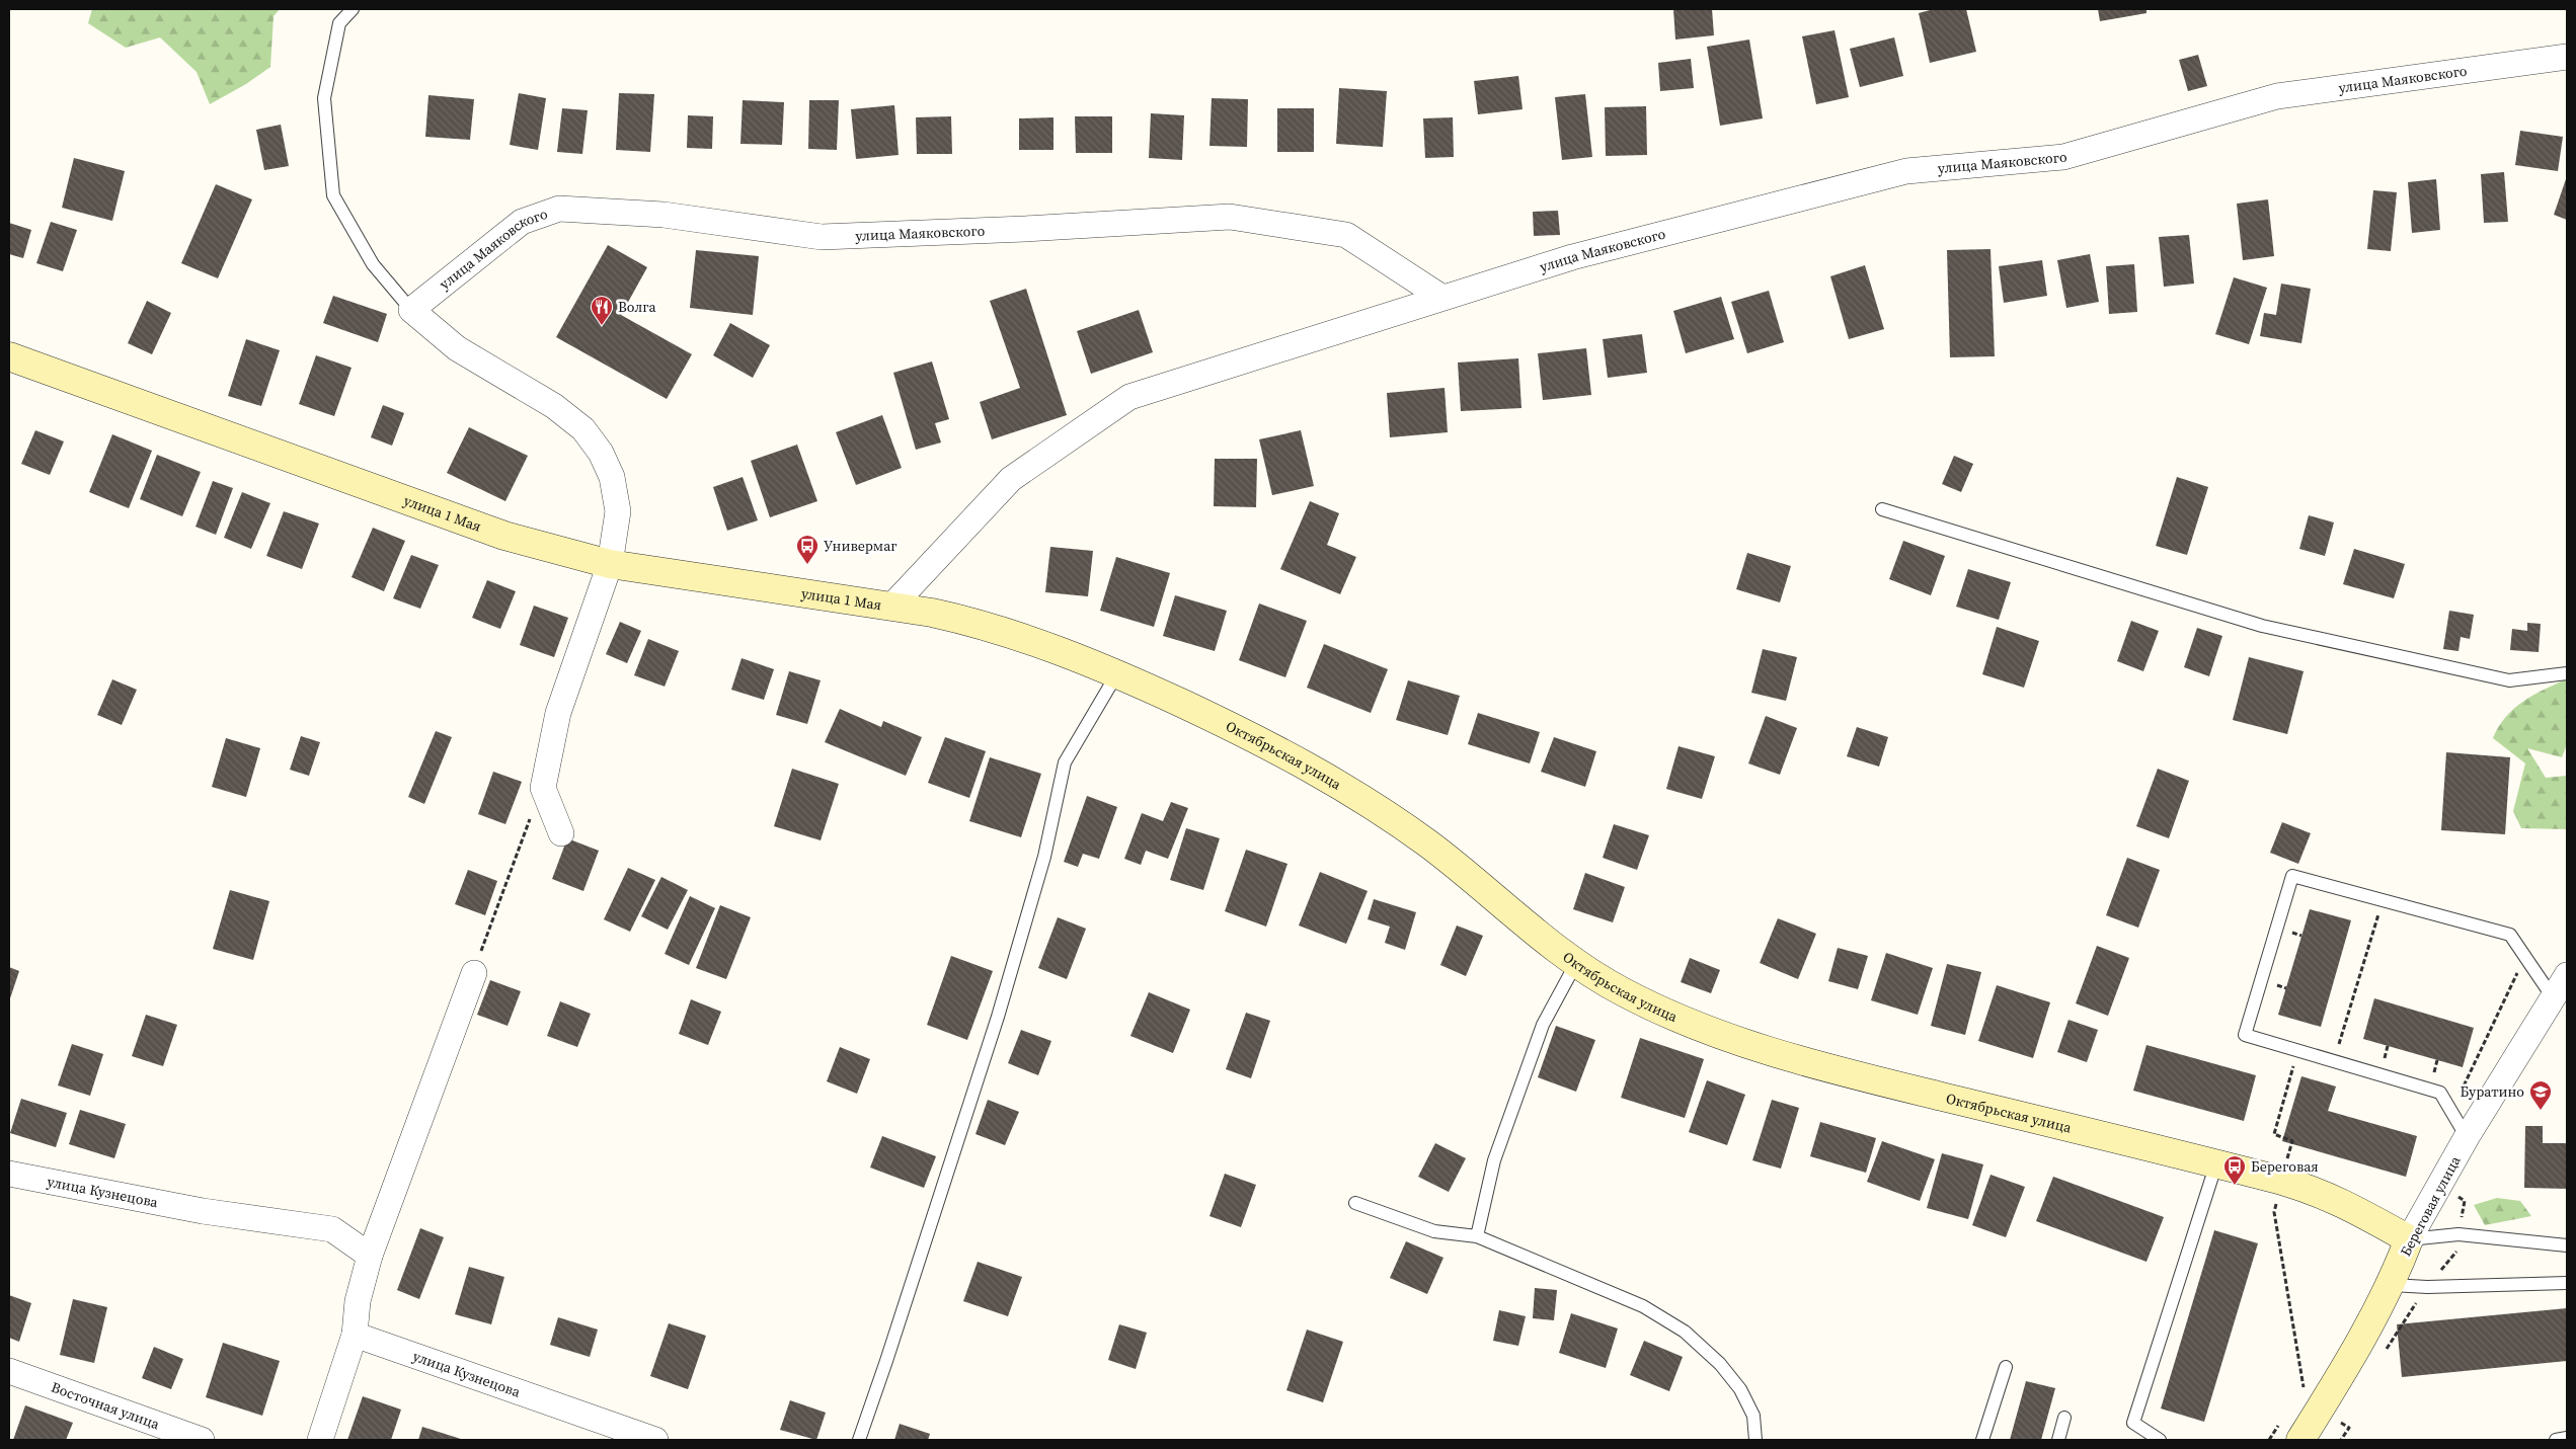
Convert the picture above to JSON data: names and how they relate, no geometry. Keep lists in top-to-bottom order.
{
  "streets": {
    "street": [
      "улица Маяковского",
      "улица 1 Мая",
      "Октябрьская улица",
      "улица Кузнецова",
      "Береговая улица",
      "Восточная улица"
    ]
  },
  "crossings": [
    ["улица Маяковского", "улица 1 Мая"],
    ["улица Маяковского", "Октябрьская улица"],
    ["улица 1 Мая", "Октябрьская улица"],
    ["Октябрьская улица", "Береговая улица"]
  ],
  "places": {
    "restaurant": ["Волга"],
    "bus stop": ["Универмаг", "Береговая"],
    "school or university": ["Буратино"]
  }
}
